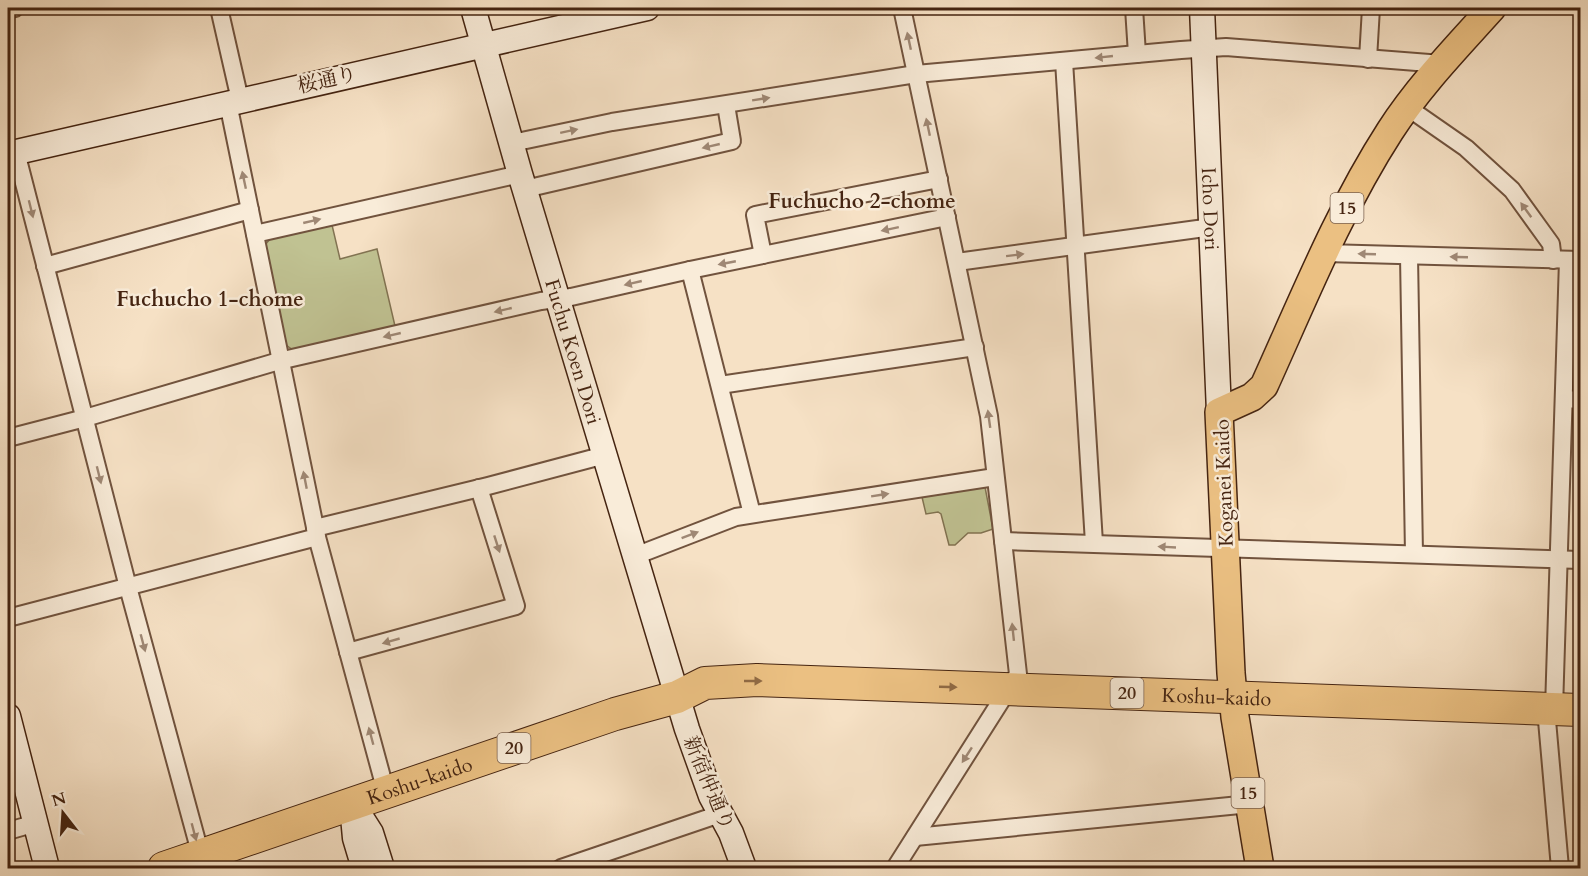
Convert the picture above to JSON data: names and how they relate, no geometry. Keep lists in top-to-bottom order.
{
  "streets": {
    "highway": ["20", "Koshu-kaido"],
    "main road": ["15", "Koganei Kaido"],
    "street": [
      "桜通り",
      "Icho Dori",
      "Fuchu Koen Dori",
      "新宿仲通り"
    ]
  },
  "crossings": [
    ["桜通り", "Fuchu Koen Dori"],
    ["Icho Dori", "Koganei Kaido"],
    ["Fuchu Koen Dori", "Koshu-kaido"],
    ["Fuchu Koen Dori", "新宿仲通り"],
    ["Koganei Kaido", "Koshu-kaido"],
    ["Koshu-kaido", "新宿仲通り"]
  ],
  "districts": ["Fuchucho 2-chome", "Fuchucho 1-chome"],
  "north": "top"
}
